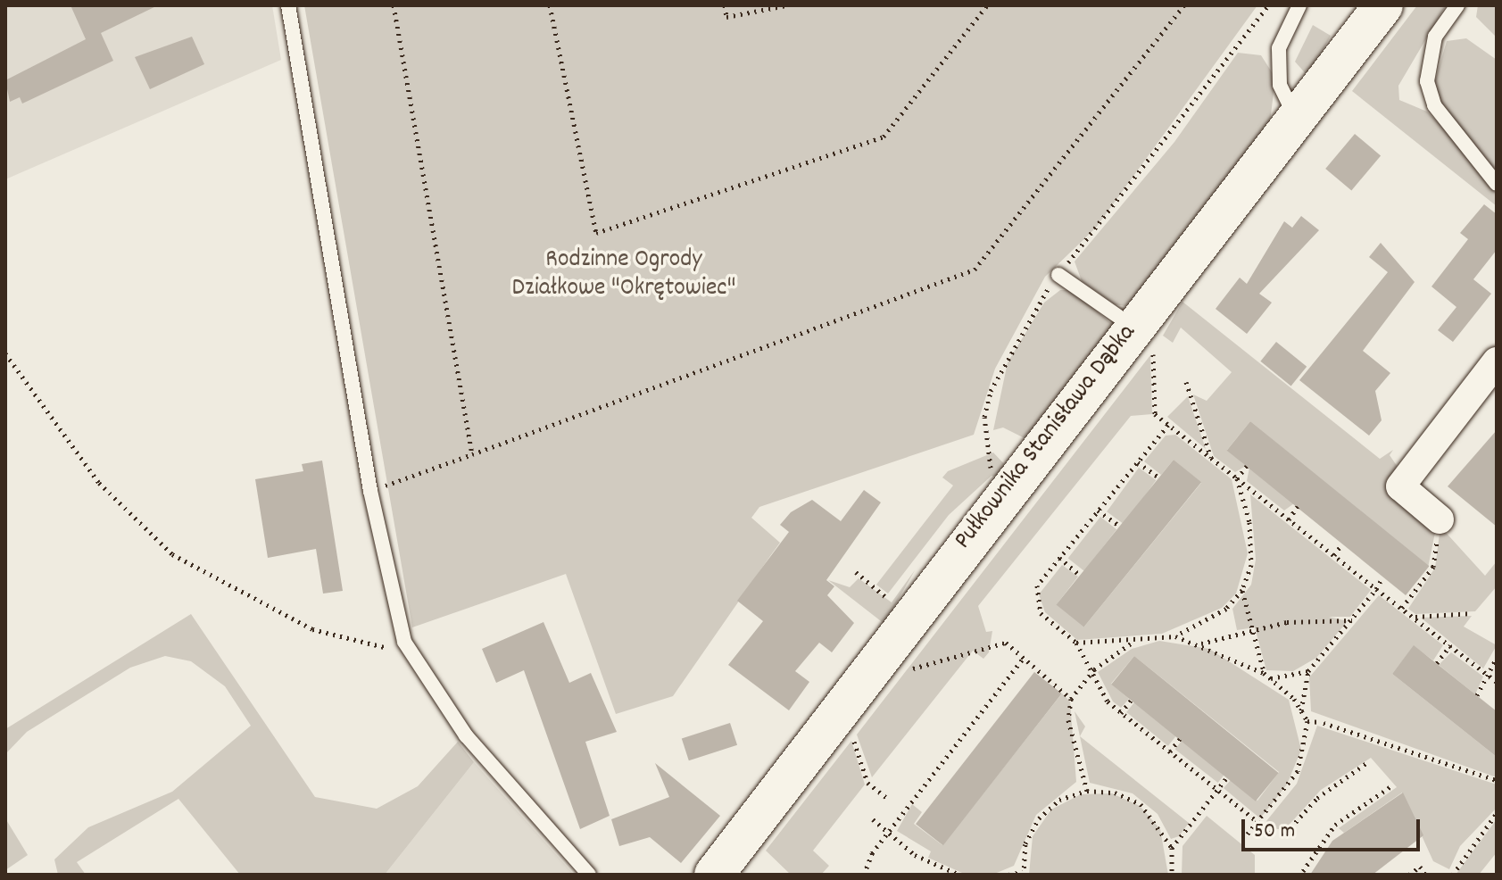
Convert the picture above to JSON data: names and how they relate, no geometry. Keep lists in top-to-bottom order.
{
  "streets": {
    "street": ["Pułkownika Stanisława Dąbka"]
  },
  "parks": ["Rodzinne Ogrody Działkowe \"Okrętowiec\""],
  "scale_bar": "50 m"
}
